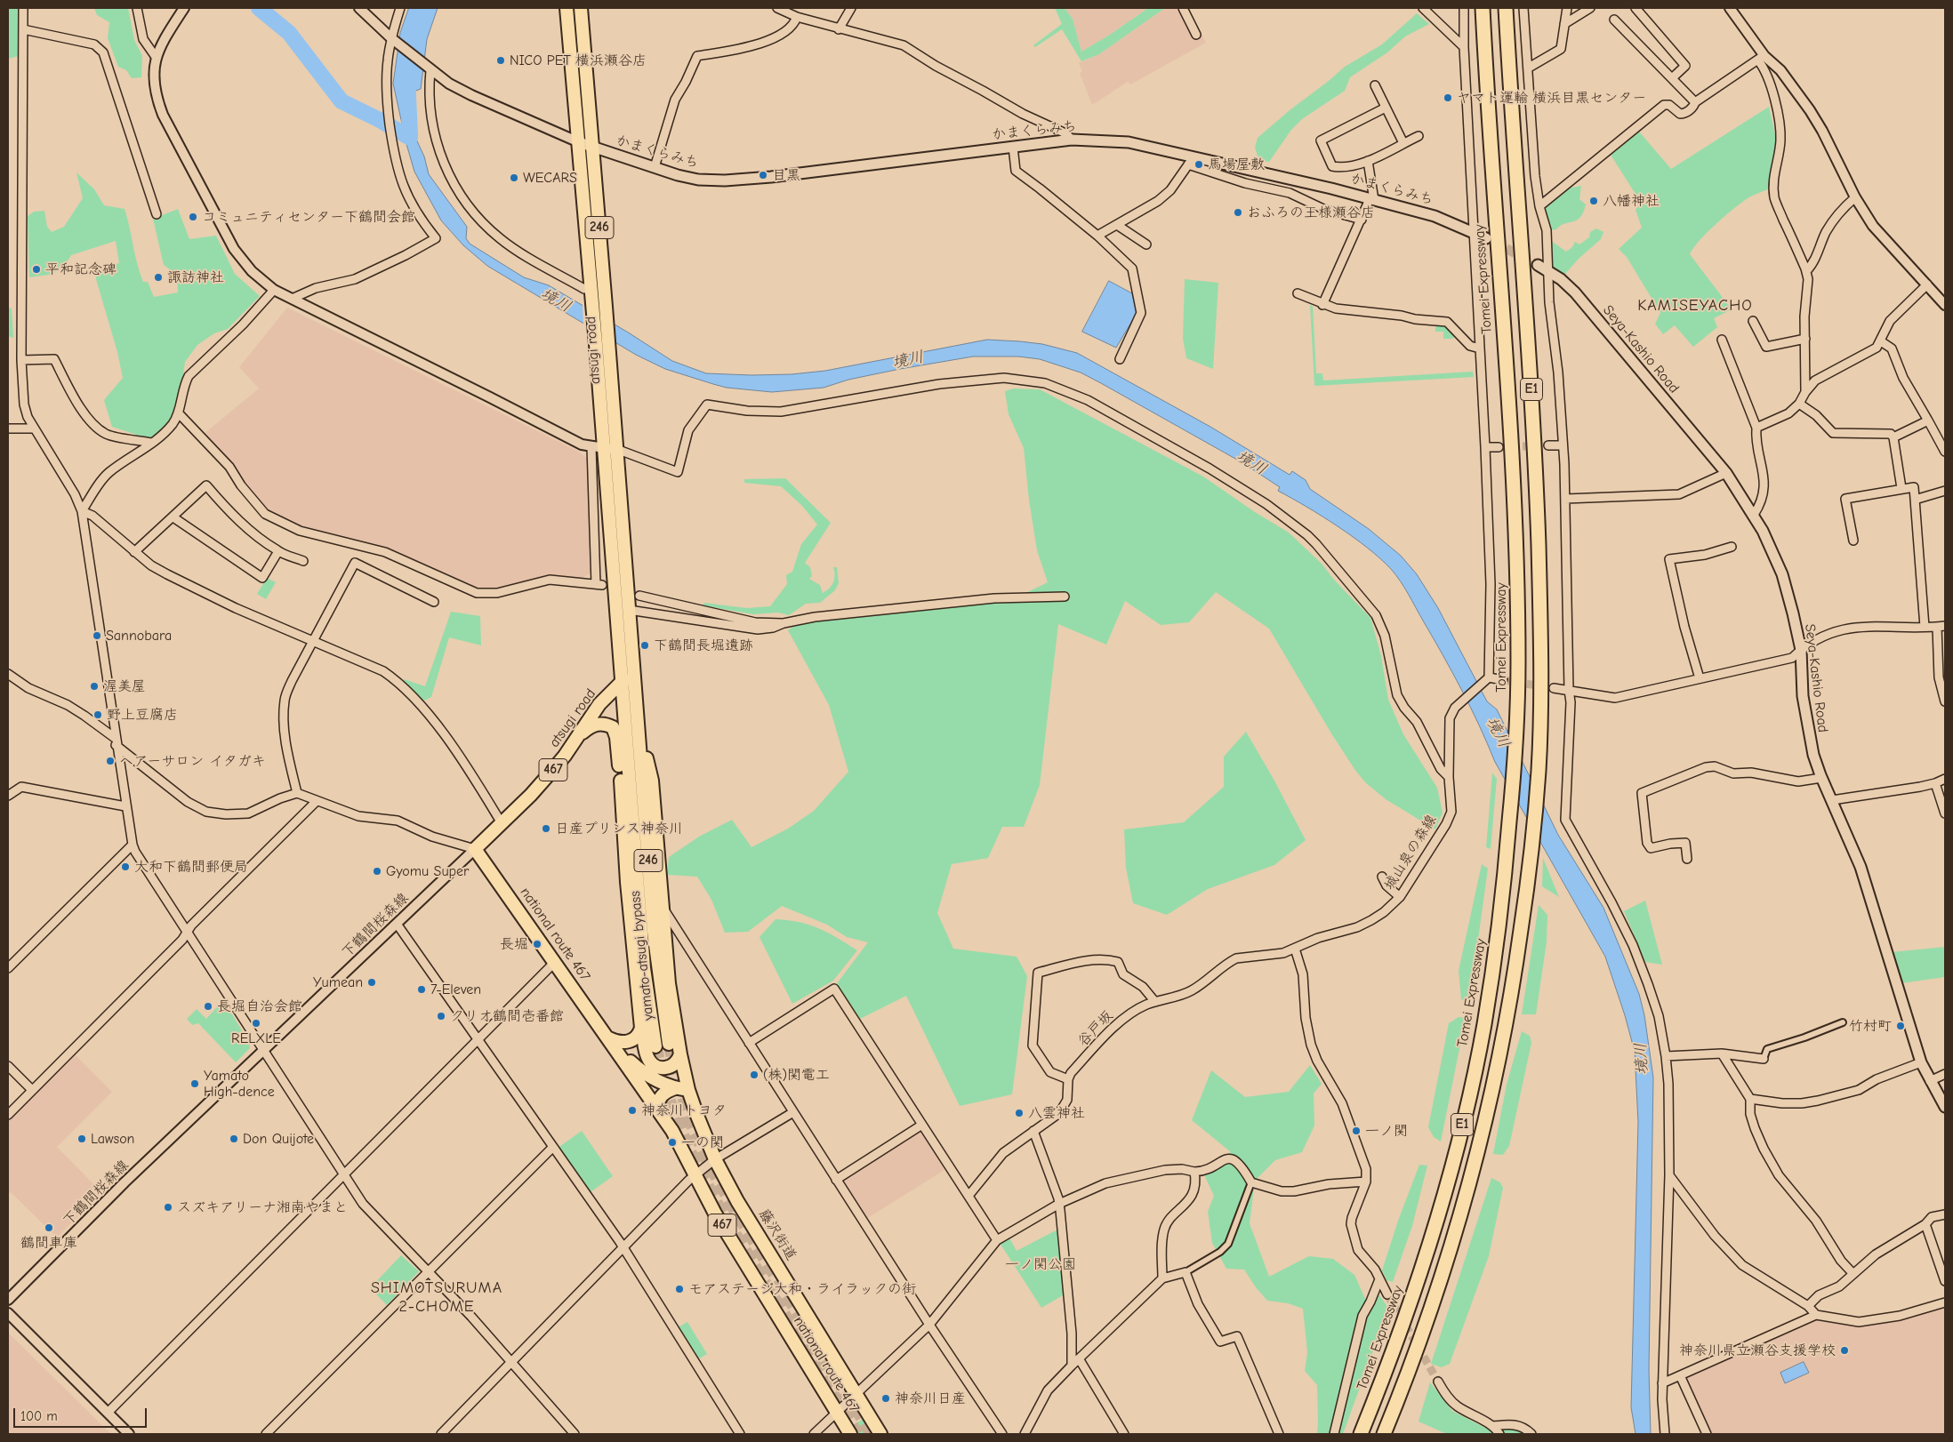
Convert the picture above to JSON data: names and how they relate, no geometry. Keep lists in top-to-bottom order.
{
  "streets": {
    "highway": [
      "246",
      "Tomei Expressway",
      "atsugi road",
      "E1",
      "467",
      "national route 467",
      "yamato-atsugi bypass",
      "藤沢街道"
    ],
    "main road": ["かまくらみち", "Seya-Kashio Road"],
    "street": ["城山泉の森線", "下鶴間桜森線", "谷戸坂"]
  },
  "crossings": [
    ["かまくらみち", "atsugi road"],
    ["246", "atsugi road"],
    ["246", "yamato-atsugi bypass"],
    ["atsugi road", "下鶴間桜森線"],
    ["atsugi road", "national route 467"],
    ["atsugi road", "yamato-atsugi bypass"],
    ["城山泉の森線", "谷戸坂"],
    ["下鶴間桜森線", "national route 467"],
    ["national route 467", "藤沢街道"],
    ["yamato-atsugi bypass", "藤沢街道"]
  ],
  "districts": ["KAMISEYACHO", "SHIMOTSURUMA 2-CHOME"],
  "water": ["境川"],
  "parks": ["一ノ関公園"],
  "places": [
    "NICO PET 横浜瀬谷店",
    "ヤマト運輸 横浜目黒センター",
    "馬場屋敷",
    "目黒",
    "WECARS",
    "八幡神社",
    "おふろの王様瀬谷店",
    "コミュニティセンター下鶴間会館",
    "平和記念碑",
    "諏訪神社",
    "Sannobara",
    "下鶴間長堀遺跡",
    "渥美屋",
    "野上豆腐店",
    "ヘアーサロン イタガキ",
    "日産プリンス神奈川",
    "大和下鶴間郵便局",
    "Gyomu Super",
    "長堀",
    "Yumean",
    "7-Eleven",
    "長堀自治会館",
    "クリオ鶴間壱番館",
    "RELXLE",
    "竹村町",
    "(株)関電工",
    "Yamato High-dence",
    "神奈川トヨタ",
    "八雲神社",
    "一ノ関",
    "Lawson",
    "Don Quijote",
    "一の関",
    "スズキアリーナ湘南やまと",
    "鶴間車庫",
    "モアステージ大和・ライラックの街",
    "神奈川県立瀬谷支援学校",
    "神奈川日産"
  ],
  "scale_bar": "100 m"
}
